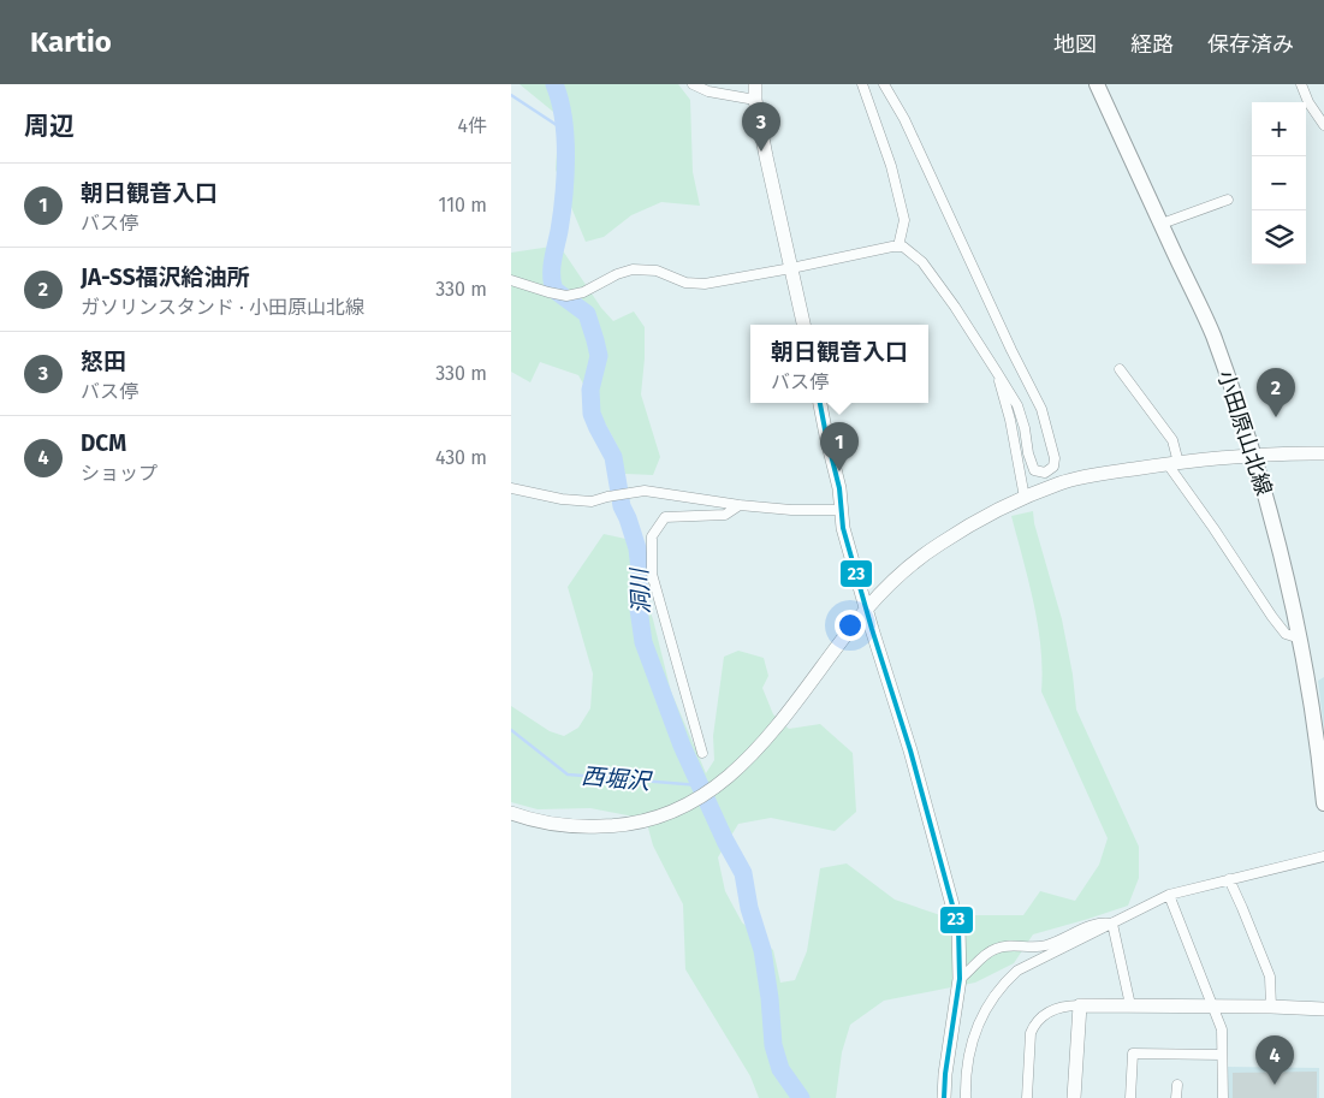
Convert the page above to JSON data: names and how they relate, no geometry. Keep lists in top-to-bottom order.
{
  "streets": {
    "main road": ["小田原山北線"]
  },
  "water": ["洞川", "西堀沢"],
  "lines": ["transit line 23"],
  "page": {
    "header": "Kartio",
    "nav": ["地図", "経路", "保存済み"],
    "heading": ["周辺", "4件"],
    "map_buttons": ["+", "−"],
    "pins": [
      "3",
      "2",
      "1",
      "4"
    ],
    "list": [
      {
        "mark": "1",
        "name": "朝日観音入口",
        "note": "バス停",
        "value": "110 m"
      },
      {
        "mark": "2",
        "name": "JA-SS福沢給油所",
        "note": "ガソリンスタンド · 小田原山北線",
        "value": "330 m"
      },
      {
        "mark": "3",
        "name": "怒田",
        "note": "バス停",
        "value": "330 m"
      },
      {
        "mark": "4",
        "name": "DCM",
        "note": "ショップ",
        "value": "430 m"
      }
    ],
    "popup": ["朝日観音入口", "バス停"]
  }
}
